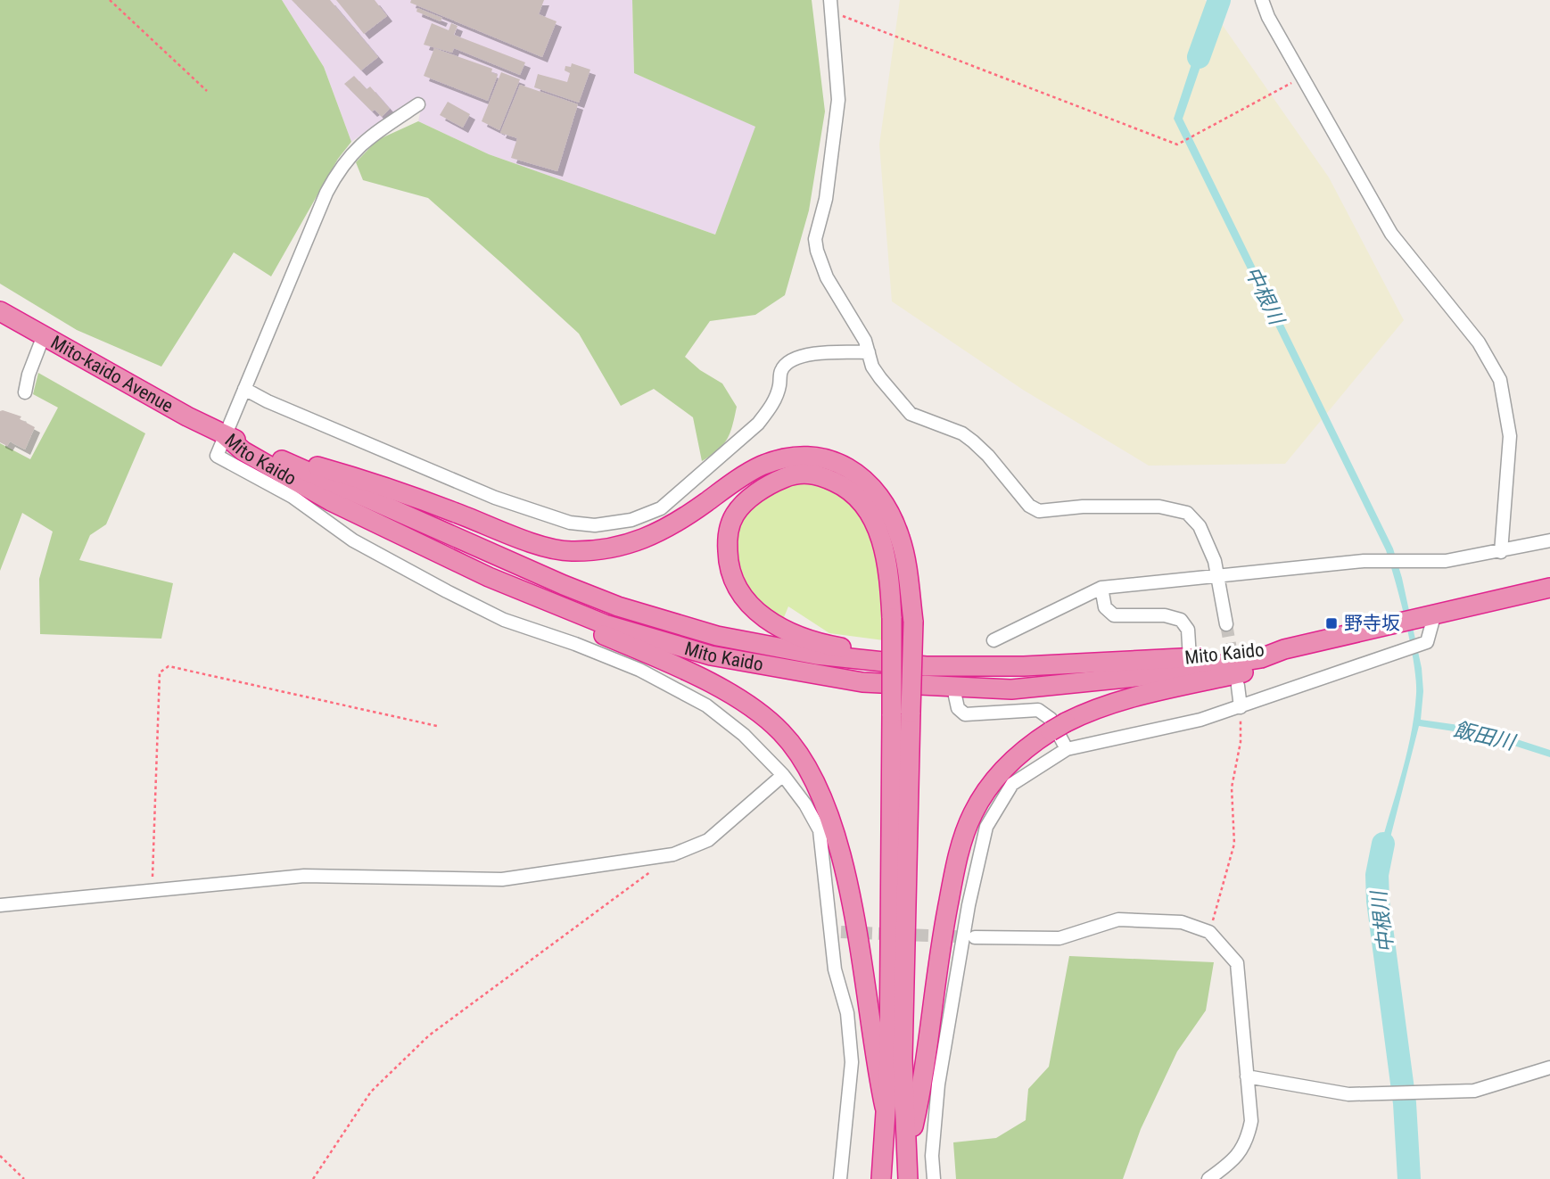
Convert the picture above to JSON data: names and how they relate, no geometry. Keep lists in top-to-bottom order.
{
  "streets": {
    "highway": ["Mito-kaido Avenue", "Mito Kaido"]
  },
  "crossings": [
    ["Mito-kaido Avenue", "Mito Kaido"]
  ],
  "water": ["中根川", "飯田川"],
  "places": {
    "transit": ["野寺坂"]
  }
}
